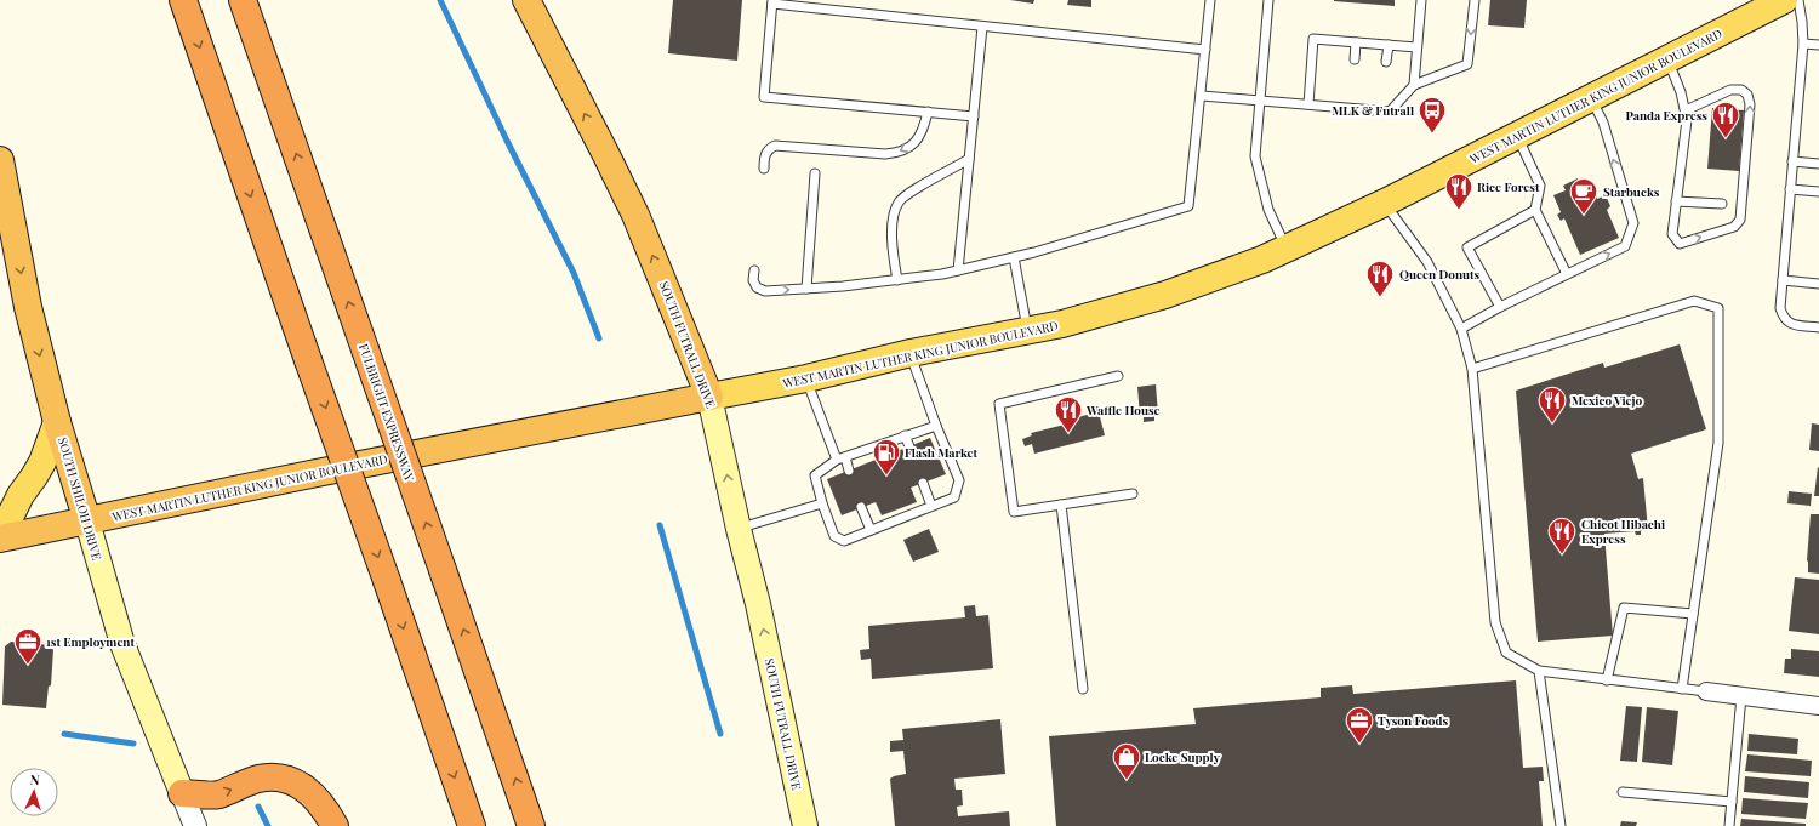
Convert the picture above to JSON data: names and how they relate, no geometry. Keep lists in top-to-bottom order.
{
  "streets": {
    "highway": [
      "WEST MARTIN LUTHER KING JUNIOR BOULEVARD",
      "SOUTH FUTRALL DRIVE",
      "FULBRIGHT EXPRESSWAY",
      "SOUTH SHILOH DRIVE"
    ]
  },
  "crossings": [
    ["WEST MARTIN LUTHER KING JUNIOR BOULEVARD", "SOUTH FUTRALL DRIVE"],
    ["WEST MARTIN LUTHER KING JUNIOR BOULEVARD", "SOUTH SHILOH DRIVE"]
  ],
  "one_way": ["SOUTH FUTRALL DRIVE", "SOUTH SHILOH DRIVE"],
  "places": {
    "bus stop": ["MLK & Futrall"],
    "restaurant": [
      "Panda Express",
      "Rice Forest",
      "Queen Donuts",
      "Mexico Viejo",
      "Waffle House",
      "Chicot Hibachi Express"
    ],
    "cafe": ["Starbucks"],
    "fuel station": ["Flash Market"],
    "office": ["1st Employment", "Tyson Foods"],
    "shop": ["Locke Supply"]
  },
  "north": "top"
}
